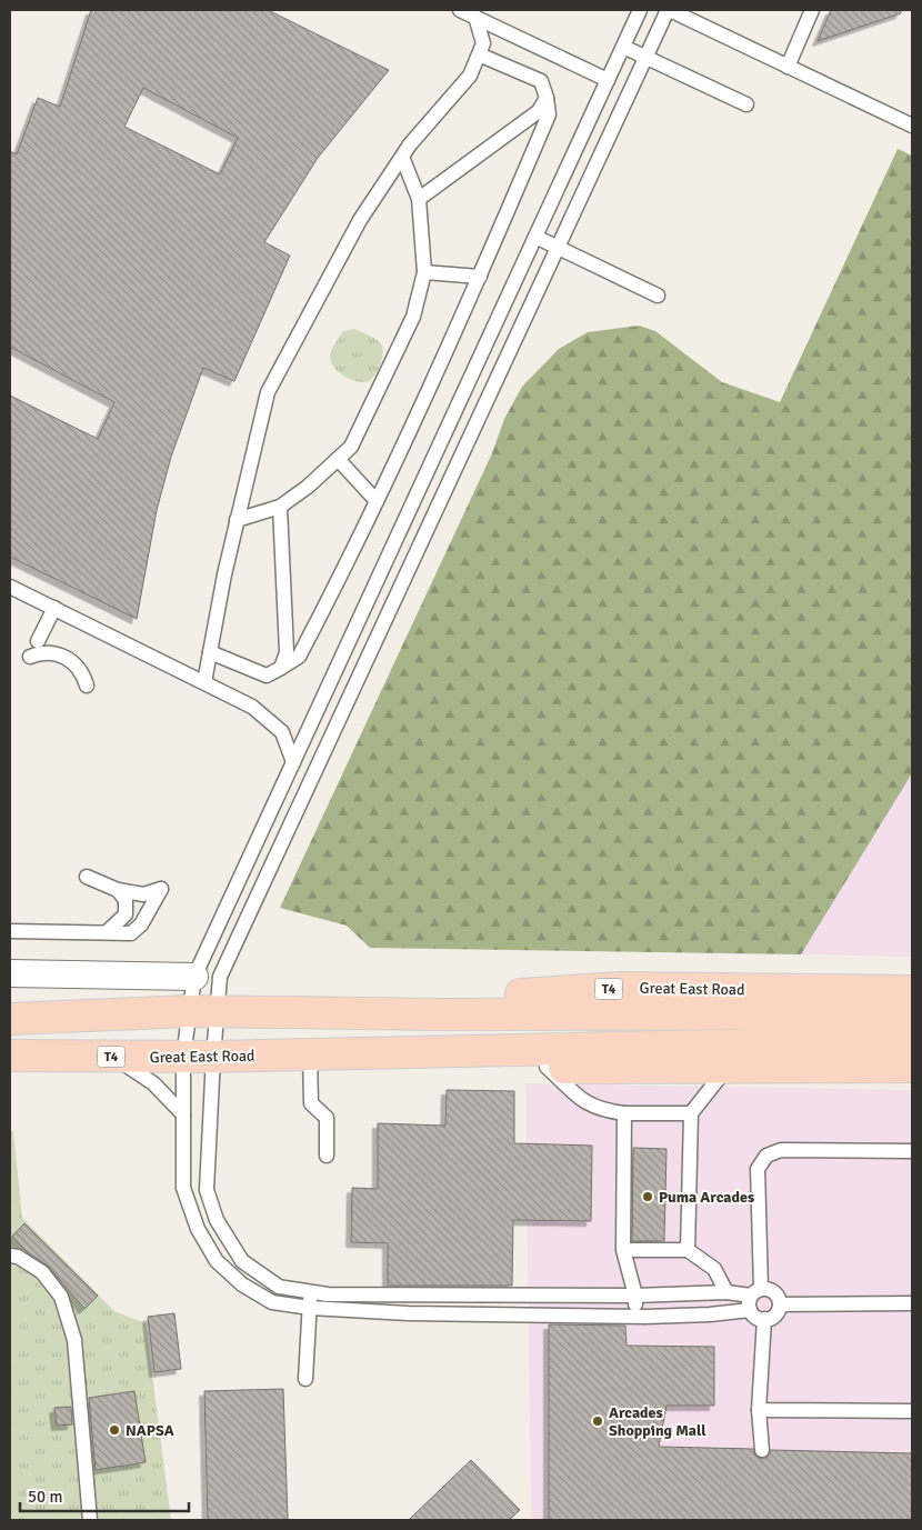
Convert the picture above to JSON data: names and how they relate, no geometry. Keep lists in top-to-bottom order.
{
  "streets": {
    "main road": ["T4", "Great East Road"]
  },
  "places": ["Puma Arcades", "Arcades Shopping Mall", "NAPSA"],
  "scale_bar": "50 m"
}
